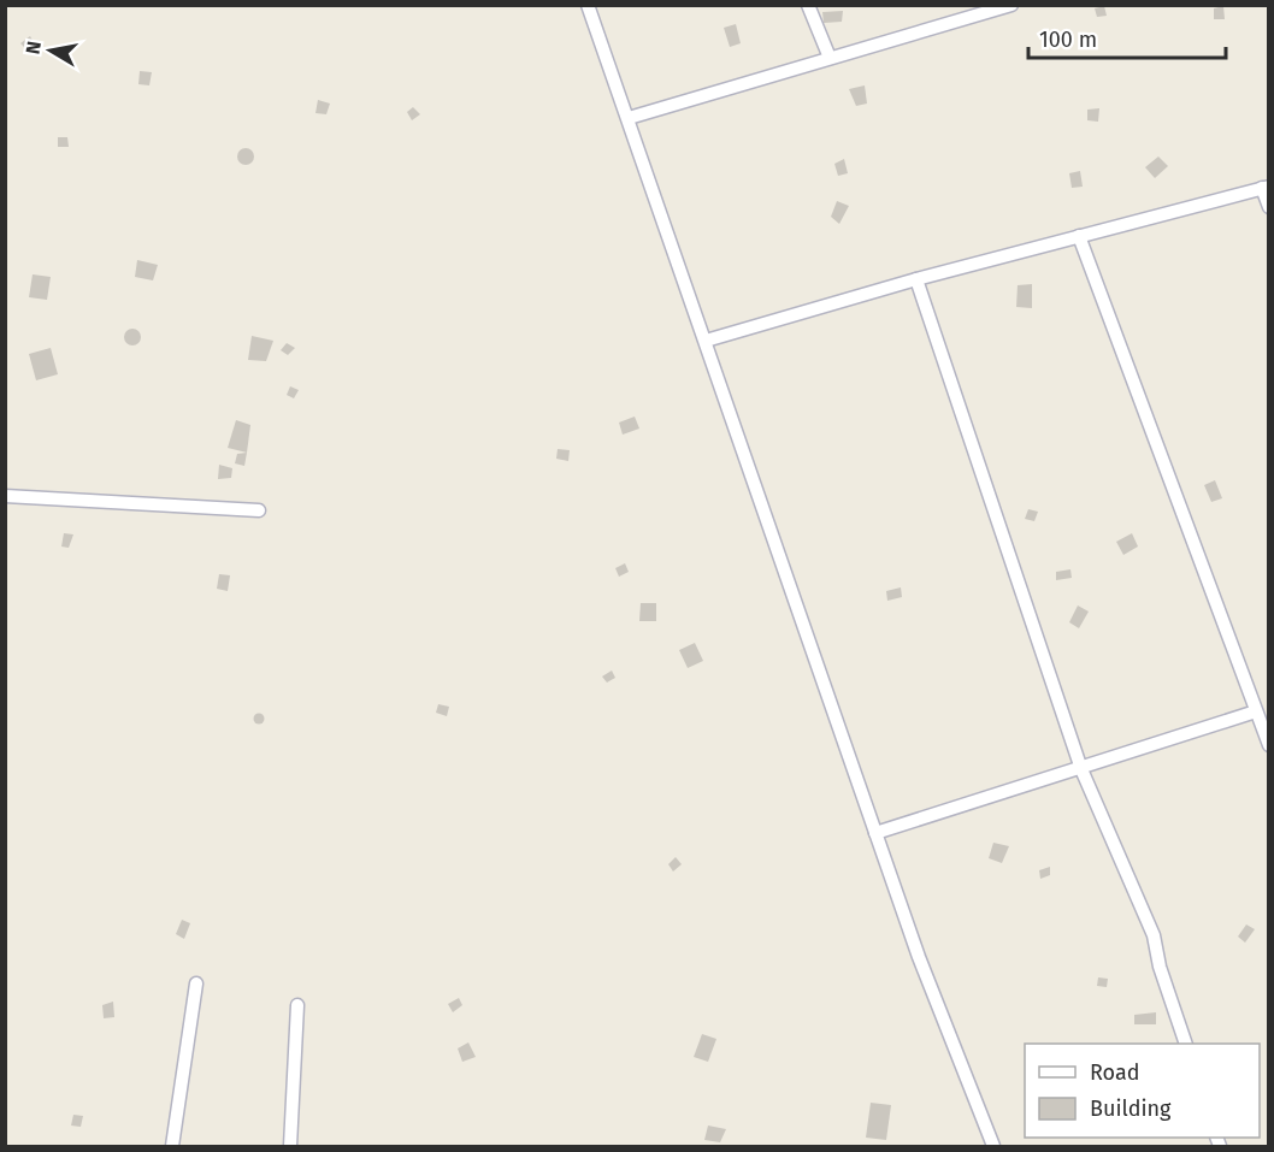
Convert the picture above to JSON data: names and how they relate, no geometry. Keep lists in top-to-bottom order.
{
  "legend": ["Road", "Building"],
  "scale_bar": "100 m",
  "north": "left"
}
